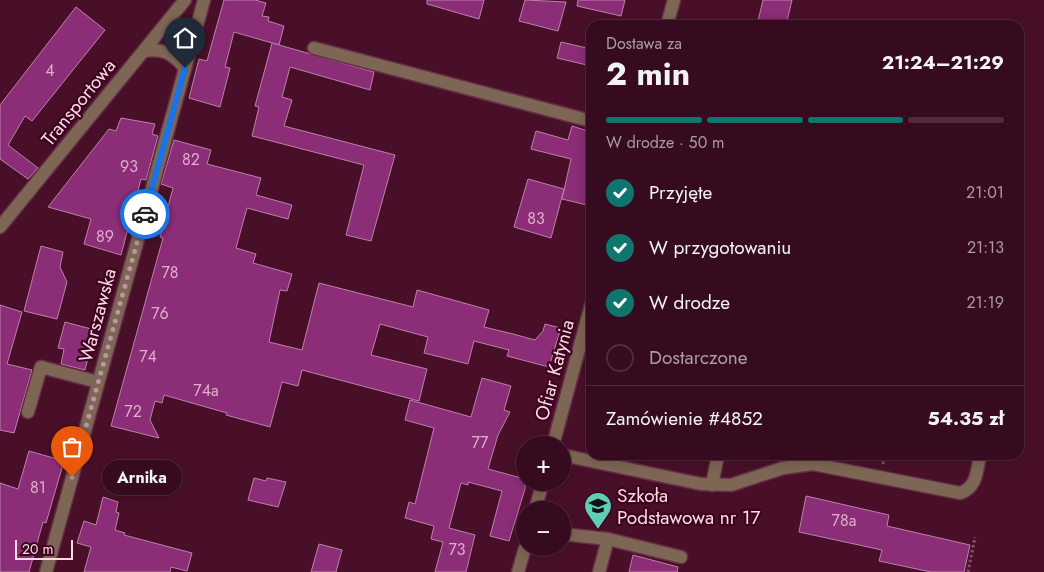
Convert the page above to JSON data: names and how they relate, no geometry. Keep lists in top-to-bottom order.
{
  "streets": {
    "street": ["Transportowa", "Warszawska", "Ofiar Katynia"]
  },
  "places": {
    "other": ["Arnika"],
    "school or university": ["Szkoła Podstawowa nr 17"]
  },
  "house_numbers": [
    "4",
    "82",
    "93",
    "83",
    "89",
    "78",
    "76",
    "74",
    "74a",
    "72",
    "77",
    "81",
    "78a",
    "73"
  ],
  "scale_bar": "20 m",
  "page": {
    "heading": ["2 min", "Dostawa za", "21:24–21:29"],
    "panel": ["Zamówienie #4852", "54.35 zł"],
    "bar": "W drodze · 50 m",
    "list": [
      ["Przyjęte", "21:01"],
      ["W przygotowaniu", "21:13"],
      ["W drodze", "21:19"],
      "Dostarczone"
    ],
    "map_buttons": ["+", "−"],
    "bubble": "Arnika",
    "scale": "20 m"
  }
}
